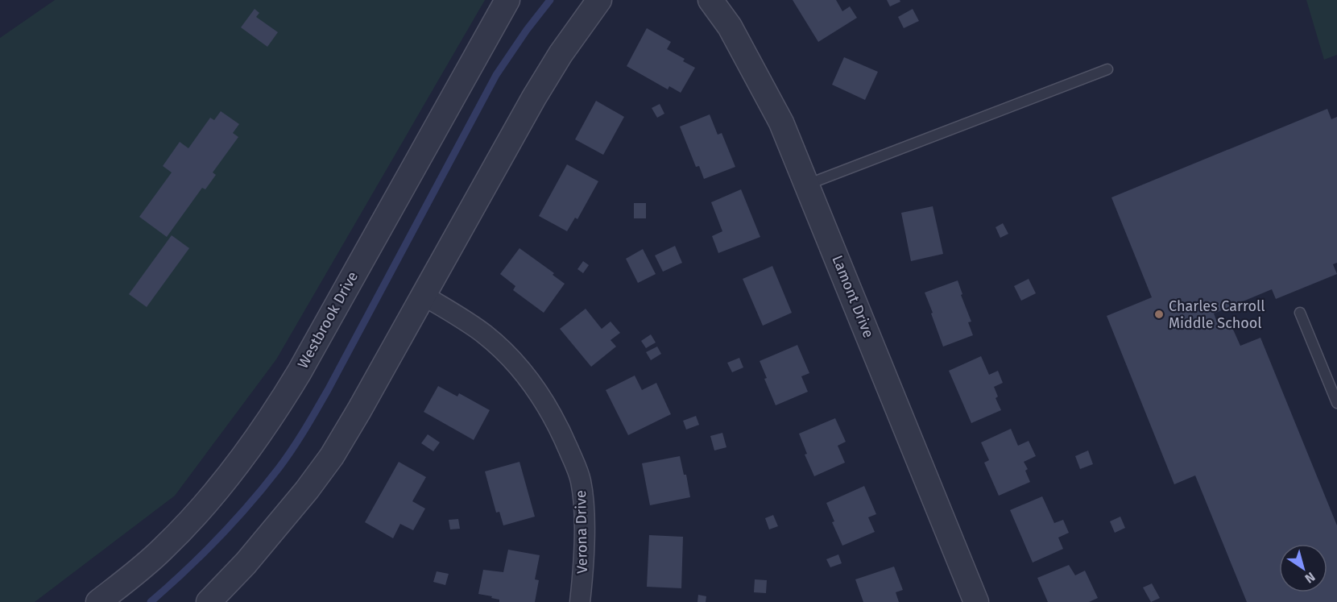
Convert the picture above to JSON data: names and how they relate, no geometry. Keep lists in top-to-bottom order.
{
  "streets": {
    "street": ["Lamont Drive", "Westbrook Drive", "Verona Drive"]
  },
  "places": ["Charles Carroll Middle School"],
  "north": "bottom right"
}
